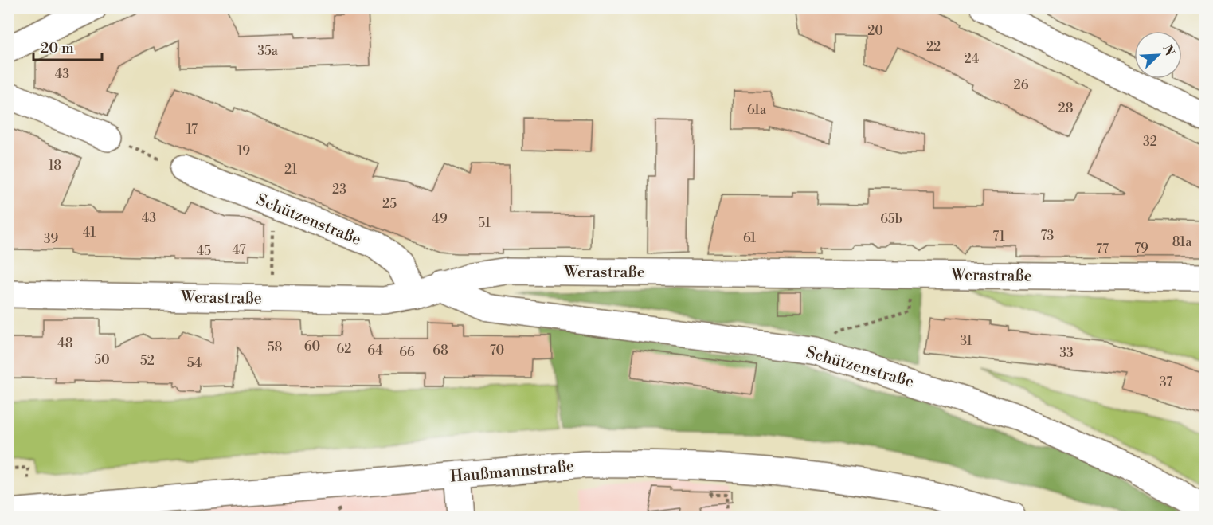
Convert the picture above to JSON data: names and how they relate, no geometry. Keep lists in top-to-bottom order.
{
  "streets": {
    "street": ["Schützenstraße", "Werastraße", "Haußmannstraße"]
  },
  "crossings": [
    ["Schützenstraße", "Werastraße"]
  ],
  "house_numbers": [
    "20",
    "22",
    "35a",
    "24",
    "43",
    "26",
    "28",
    "61a",
    "17",
    "32",
    "19",
    "18",
    "21",
    "23",
    "25",
    "43",
    "49",
    "65b",
    "51",
    "41",
    "73",
    "71",
    "61",
    "39",
    "81a",
    "79",
    "77",
    "47",
    "45",
    "31",
    "48",
    "60",
    "58",
    "62",
    "64",
    "68",
    "70",
    "66",
    "33",
    "50",
    "52",
    "54",
    "37"
  ],
  "scale_bar": "20 m",
  "north": "top right"
}
